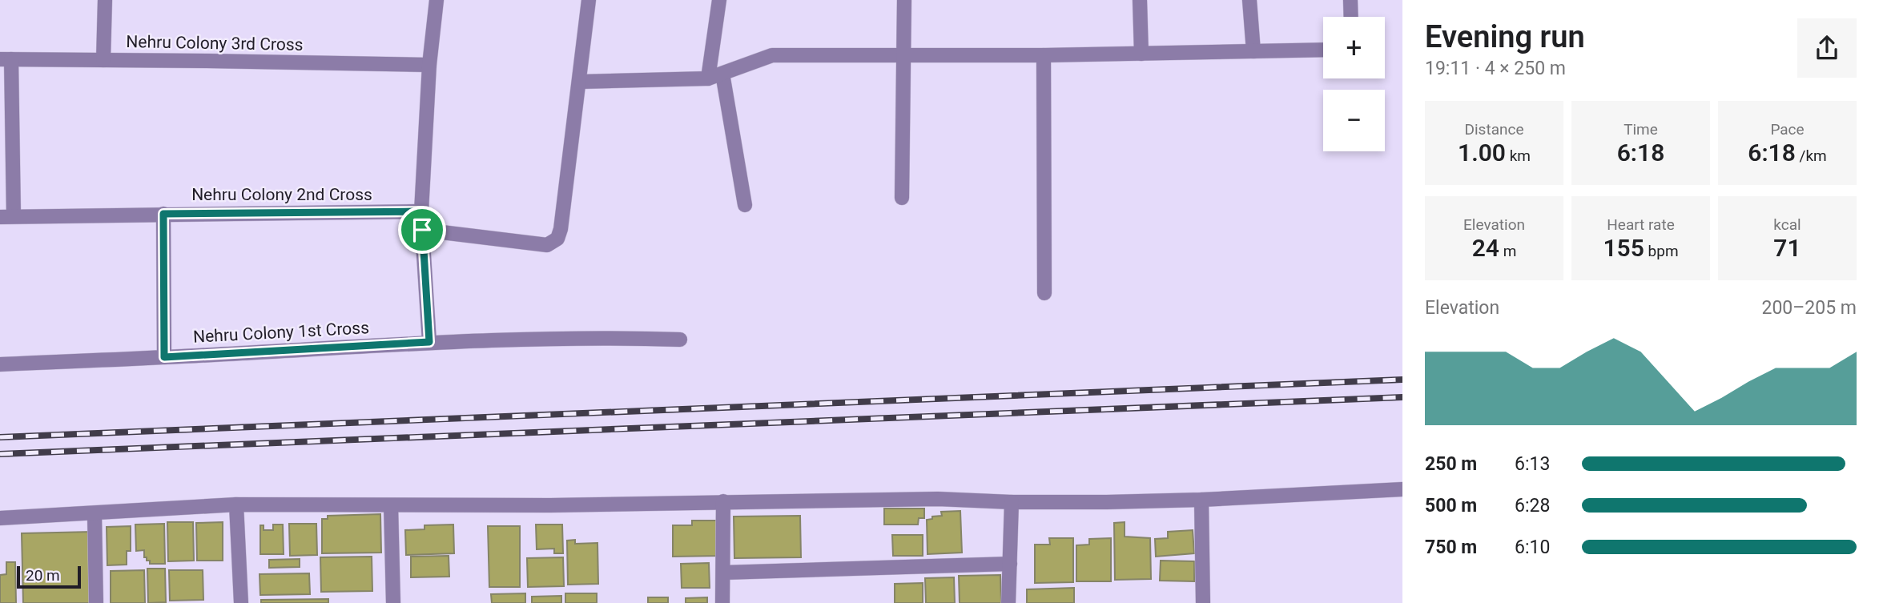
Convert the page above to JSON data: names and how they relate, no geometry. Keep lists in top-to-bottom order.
{
  "streets": {
    "street": ["Nehru Colony 3rd Cross", "Nehru Colony 2nd Cross", "Nehru Colony 1st Cross"]
  },
  "scale_bar": "20 m",
  "page": {
    "heading": ["Evening run", "19:11 · 4 × 250 m"],
    "map_buttons": ["+", "−"],
    "stats": [
      ["Distance", "1.00 km"],
      ["Time", "6:18"],
      ["Pace", "6:18 /km"],
      ["Elevation", "24 m"],
      ["Heart rate", "155 bpm"],
      ["kcal", "71"]
    ],
    "chart": ["Elevation", "200–205 m"],
    "list": [
      {
        "name": "250 m",
        "note": "6:13"
      },
      {
        "name": "500 m",
        "note": "6:28"
      },
      {
        "name": "750 m",
        "note": "6:10"
      }
    ],
    "scale": "20 m"
  }
}
